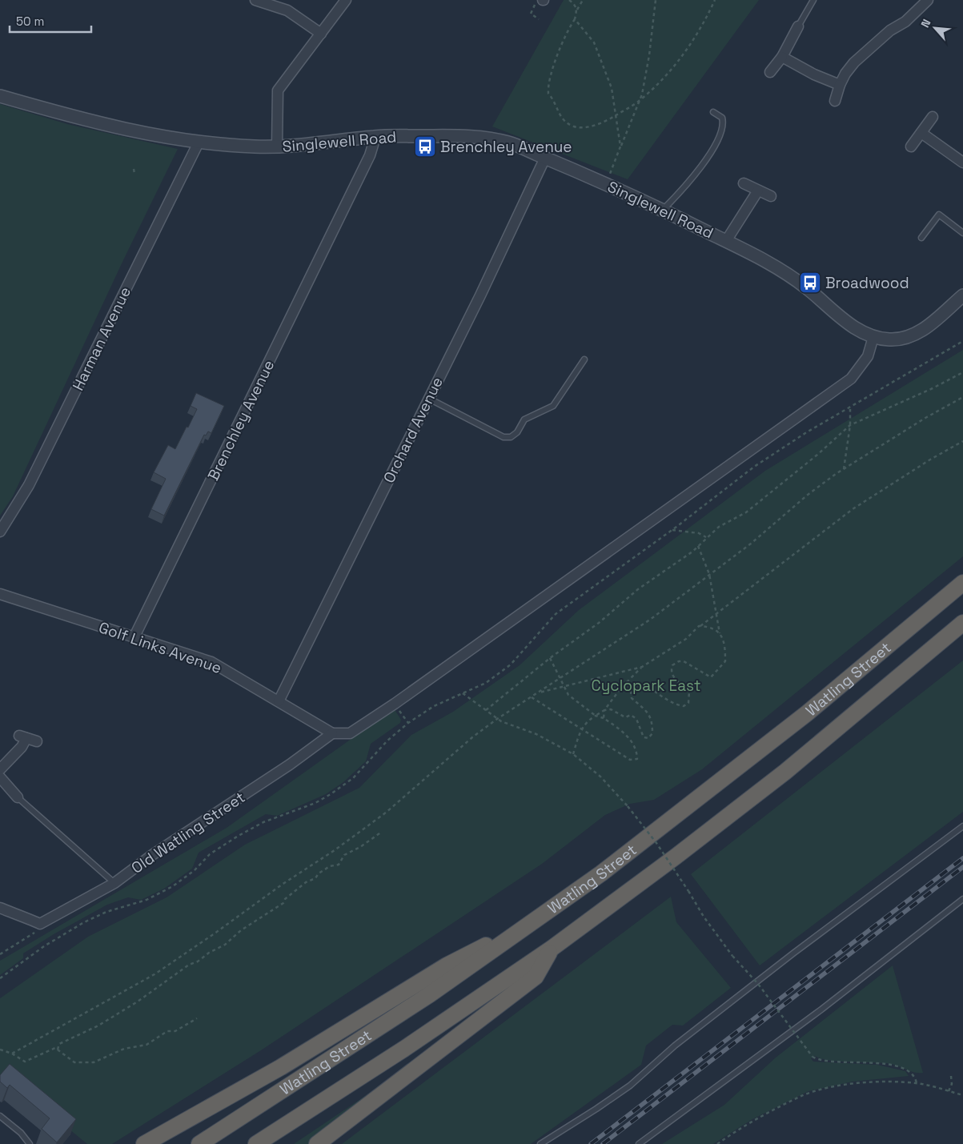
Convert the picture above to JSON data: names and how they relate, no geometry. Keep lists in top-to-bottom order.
{
  "streets": {
    "highway": ["Watling Street"],
    "street": [
      "Singlewell Road",
      "Harman Avenue",
      "Brenchley Avenue",
      "Orchard Avenue",
      "Golf Links Avenue",
      "Old Watling Street"
    ]
  },
  "crossings": [
    ["Singlewell Road", "Harman Avenue"],
    ["Singlewell Road", "Brenchley Avenue"],
    ["Singlewell Road", "Orchard Avenue"],
    ["Brenchley Avenue", "Golf Links Avenue"],
    ["Orchard Avenue", "Golf Links Avenue"],
    ["Golf Links Avenue", "Old Watling Street"]
  ],
  "parks": ["Cyclopark East"],
  "places": {
    "bus stop": ["Brenchley Avenue", "Broadwood"]
  },
  "scale_bar": "50 m",
  "north": "top left"
}
